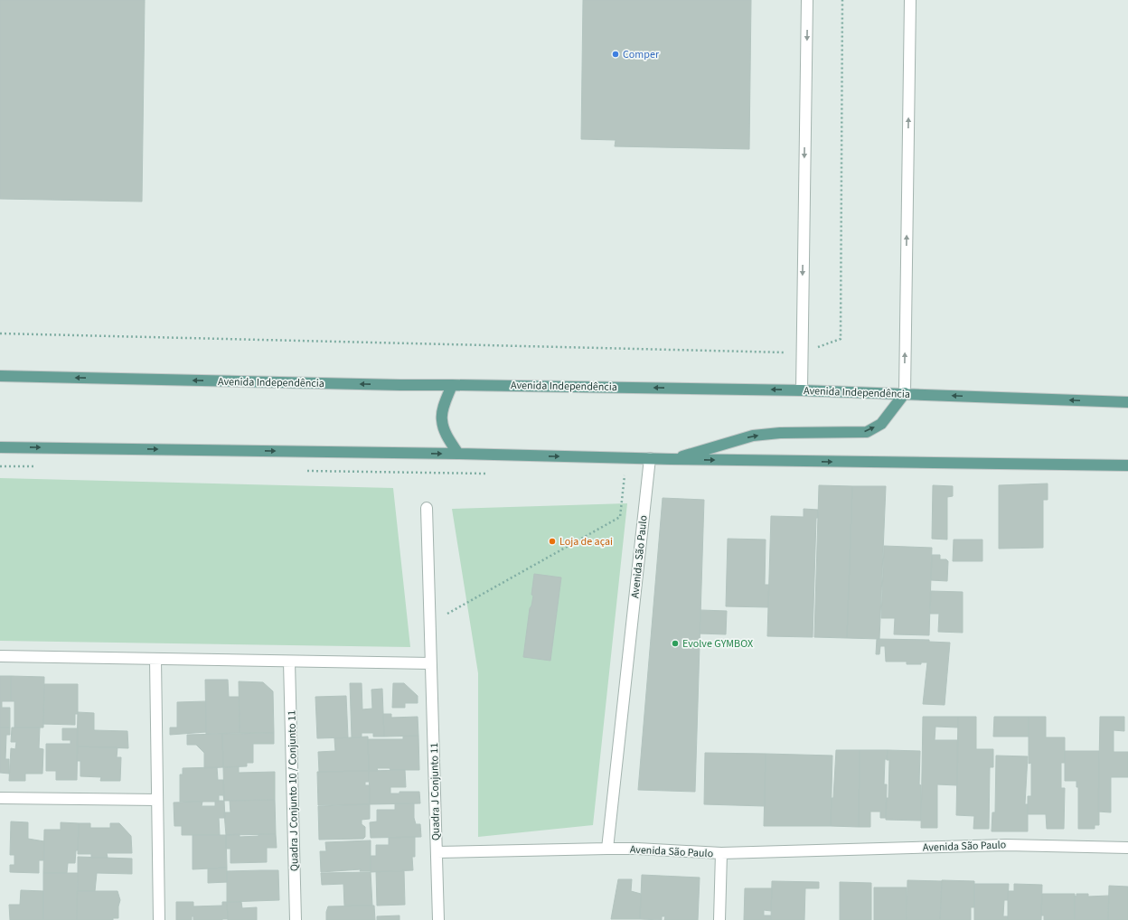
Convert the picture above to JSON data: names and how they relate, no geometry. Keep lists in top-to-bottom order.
{
  "streets": {
    "main road": ["Avenida Independência"],
    "street": ["Avenida São Paulo", "Quadra J Conjunto 10 / Conjunto 11", "Quadra J Conjunto 11"]
  },
  "places": ["Comper", "Loja de açai", "Evolve GYMBOX"]
}
